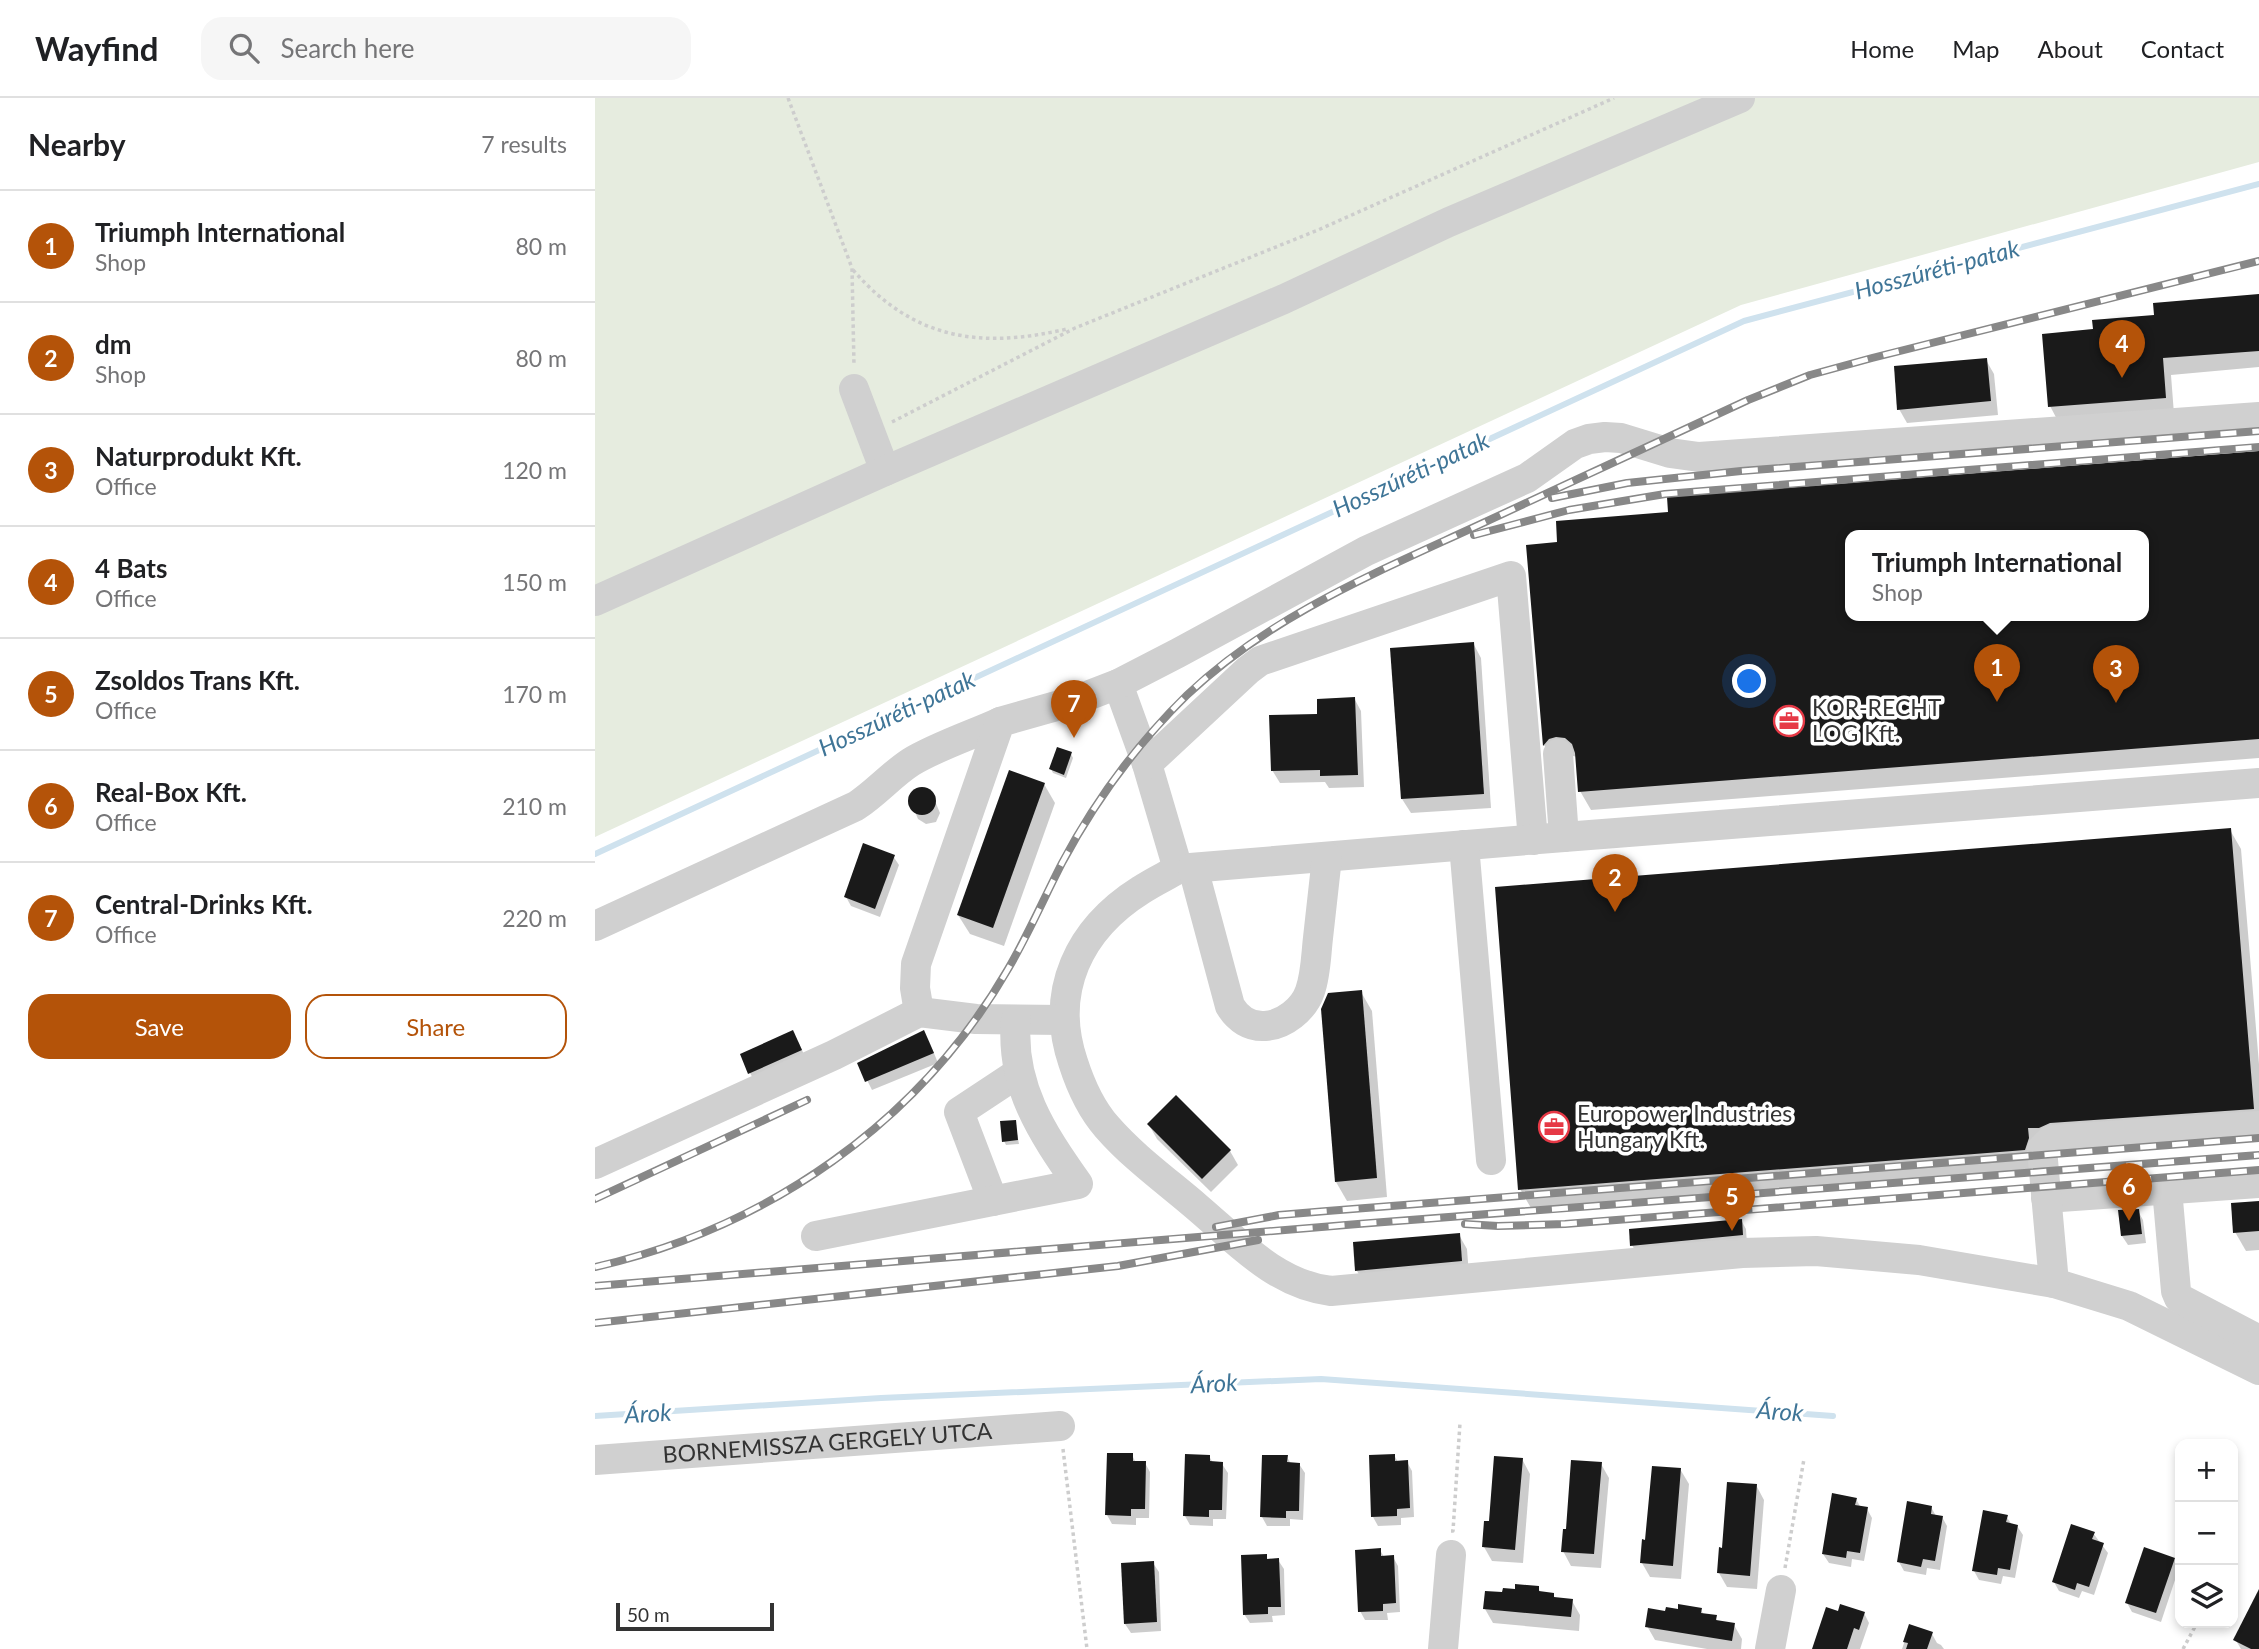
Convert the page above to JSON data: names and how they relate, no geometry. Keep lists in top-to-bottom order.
{
  "streets": {
    "street": ["BORNEMISSZA GERGELY UTCA"]
  },
  "water": ["Hosszúréti-patak", "Árok"],
  "places": {
    "office": ["KOR-RECHT LOG Kft.", "Europower Industries Hungary Kft."]
  },
  "scale_bar": "50 m",
  "page": {
    "header": "Wayfind",
    "search": "Search here",
    "nav": [
      "Home",
      "Map",
      "About",
      "Contact"
    ],
    "heading": ["Nearby", "7 results"],
    "list": [
      {
        "mark": "1",
        "name": "Triumph International",
        "note": "Shop",
        "value": "80 m"
      },
      {
        "mark": "2",
        "name": "dm",
        "note": "Shop",
        "value": "80 m"
      },
      {
        "mark": "3",
        "name": "Naturprodukt Kft.",
        "note": "Office",
        "value": "120 m"
      },
      {
        "mark": "4",
        "name": "4 Bats",
        "note": "Office",
        "value": "150 m"
      },
      {
        "mark": "5",
        "name": "Zsoldos Trans Kft.",
        "note": "Office",
        "value": "170 m"
      },
      {
        "mark": "6",
        "name": "Real-Box Kft.",
        "note": "Office",
        "value": "210 m"
      },
      {
        "mark": "7",
        "name": "Central-Drinks Kft.",
        "note": "Office",
        "value": "220 m"
      }
    ],
    "pins": [
      "4",
      "1",
      "3",
      "7",
      "2",
      "6",
      "5"
    ],
    "popup": ["Triumph International", "Shop"],
    "buttons": ["Save", "Share"],
    "map_buttons": ["+", "−"],
    "scale": "50 m"
  }
}
